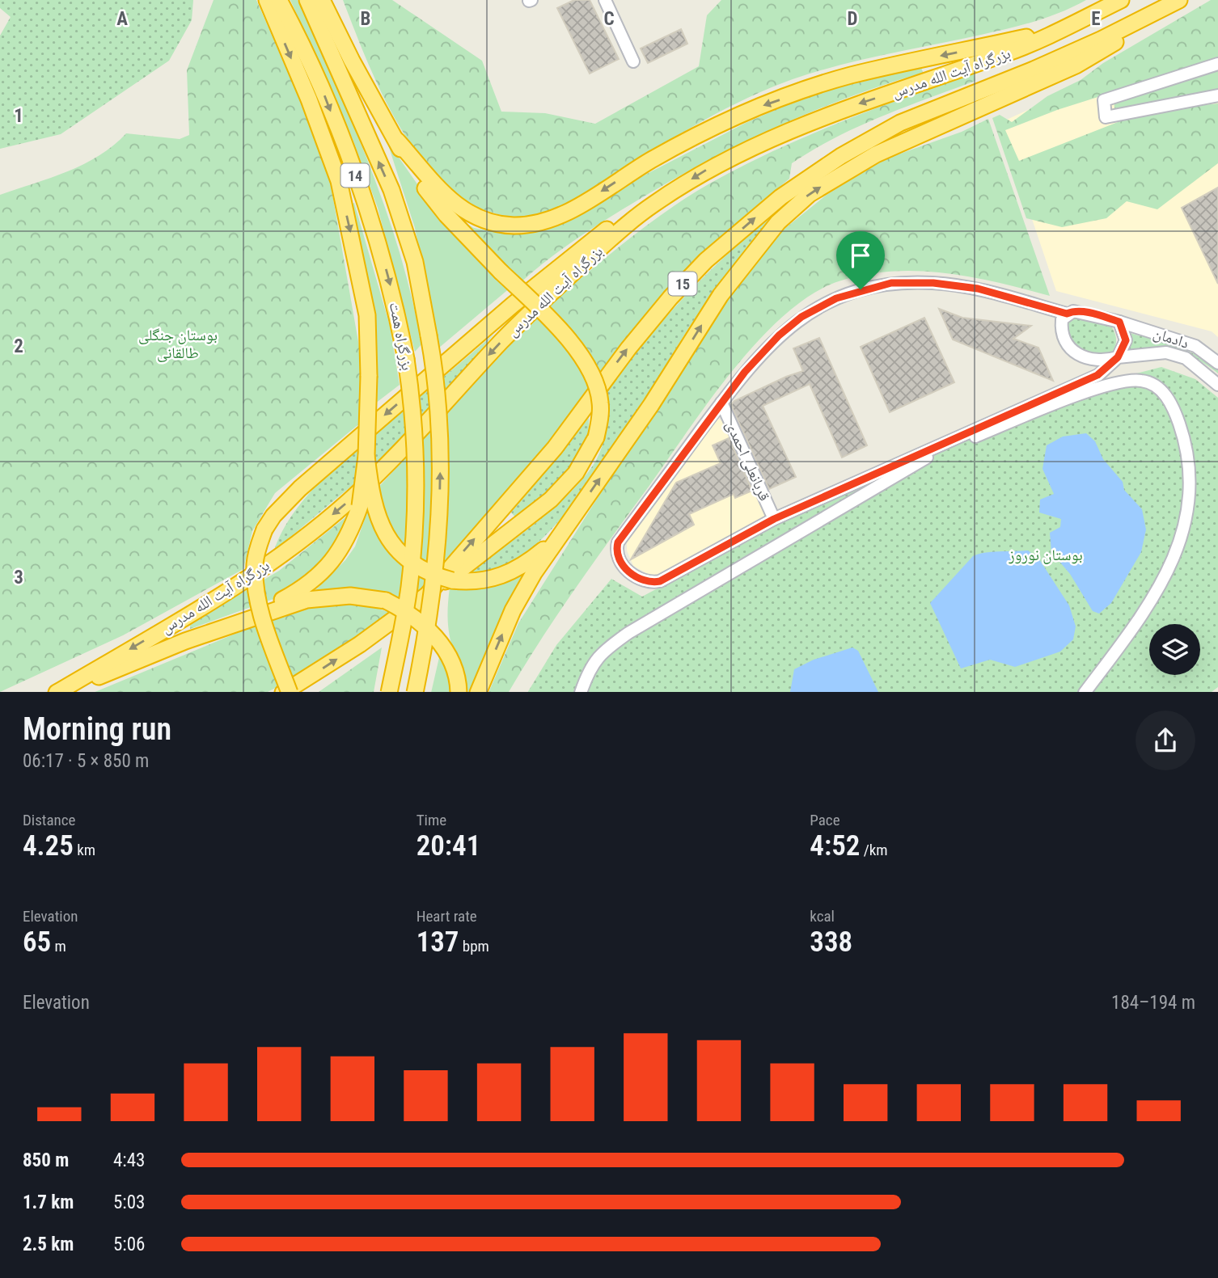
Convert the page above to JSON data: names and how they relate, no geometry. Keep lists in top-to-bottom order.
{
  "streets": {
    "highway": [
      "بزرگراه آیت الله مدرس",
      "14",
      "15",
      "بزرگراه همت"
    ],
    "street": ["دادمان", "قربانعلی احمدی"]
  },
  "parks": ["بوستان جنگلی طالقانی", "بوستان نوروز"],
  "page": {
    "heading": ["Morning run", "06:17 · 5 × 850 m"],
    "stats": [
      ["Distance", "4.25 km"],
      ["Time", "20:41"],
      ["Pace", "4:52 /km"],
      ["Elevation", "65 m"],
      ["Heart rate", "137 bpm"],
      ["kcal", "338"]
    ],
    "chart": ["Elevation", "184–194 m"],
    "list": [
      {
        "name": "850 m",
        "note": "4:43"
      },
      {
        "name": "1.7 km",
        "note": "5:03"
      },
      {
        "name": "2.5 km",
        "note": "5:06"
      }
    ]
  },
  "grid": {
    "columns": [
      "A",
      "B",
      "C",
      "D",
      "E"
    ],
    "rows": ["1", "2", "3"]
  }
}
